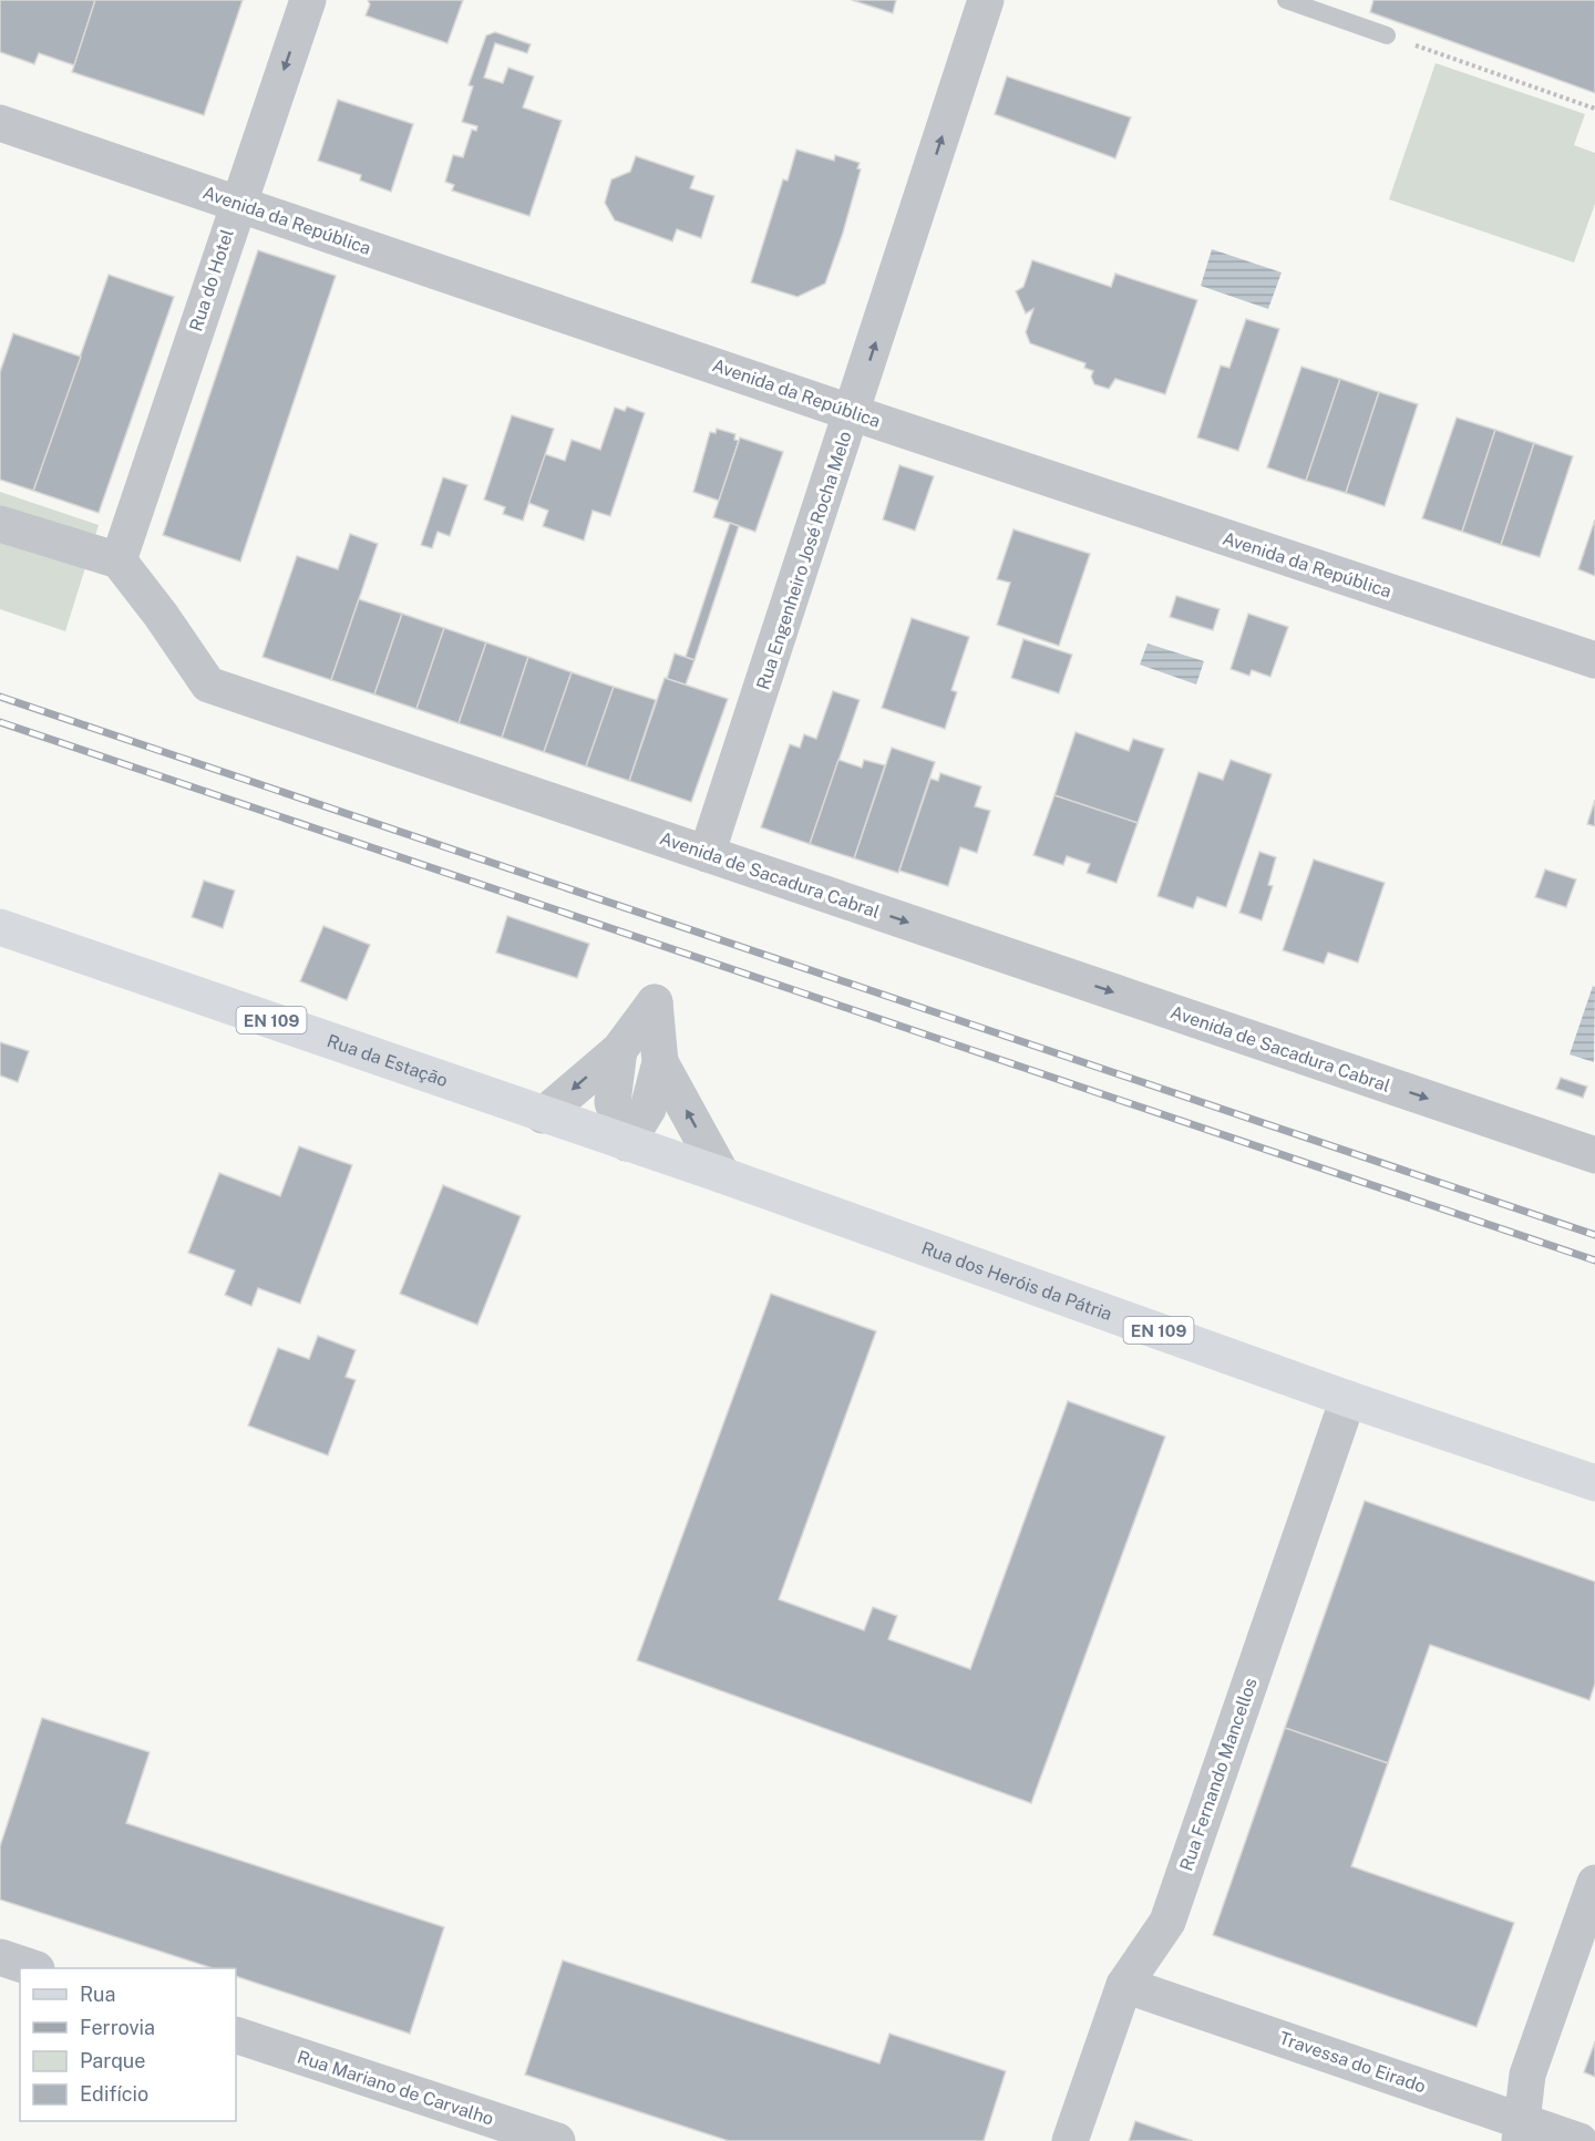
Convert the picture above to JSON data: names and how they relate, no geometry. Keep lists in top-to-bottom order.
{
  "streets": {
    "main road": ["EN 109", "Rua da Estação", "Rua dos Heróis da Pátria"],
    "street": [
      "Avenida da República",
      "Rua do Hotel",
      "Rua Engenheiro José Rocha Melo",
      "Avenida de Sacadura Cabral",
      "Rua Fernando Mancellos",
      "Travessa do Eirado",
      "Rua Mariano de Carvalho"
    ]
  },
  "crossings": [
    ["Avenida da República", "Rua do Hotel"],
    ["Avenida da República", "Rua Engenheiro José Rocha Melo"],
    ["Rua do Hotel", "Avenida de Sacadura Cabral"],
    ["Rua Engenheiro José Rocha Melo", "Avenida de Sacadura Cabral"],
    ["Rua da Estação", "Rua dos Heróis da Pátria"],
    ["Rua dos Heróis da Pátria", "Rua Fernando Mancellos"],
    ["Rua Fernando Mancellos", "Travessa do Eirado"]
  ],
  "one_way": ["Rua do Hotel", "Rua Engenheiro José Rocha Melo", "Avenida de Sacadura Cabral"],
  "legend": [
    "Rua",
    "Ferrovia",
    "Parque",
    "Edifício"
  ]
}
